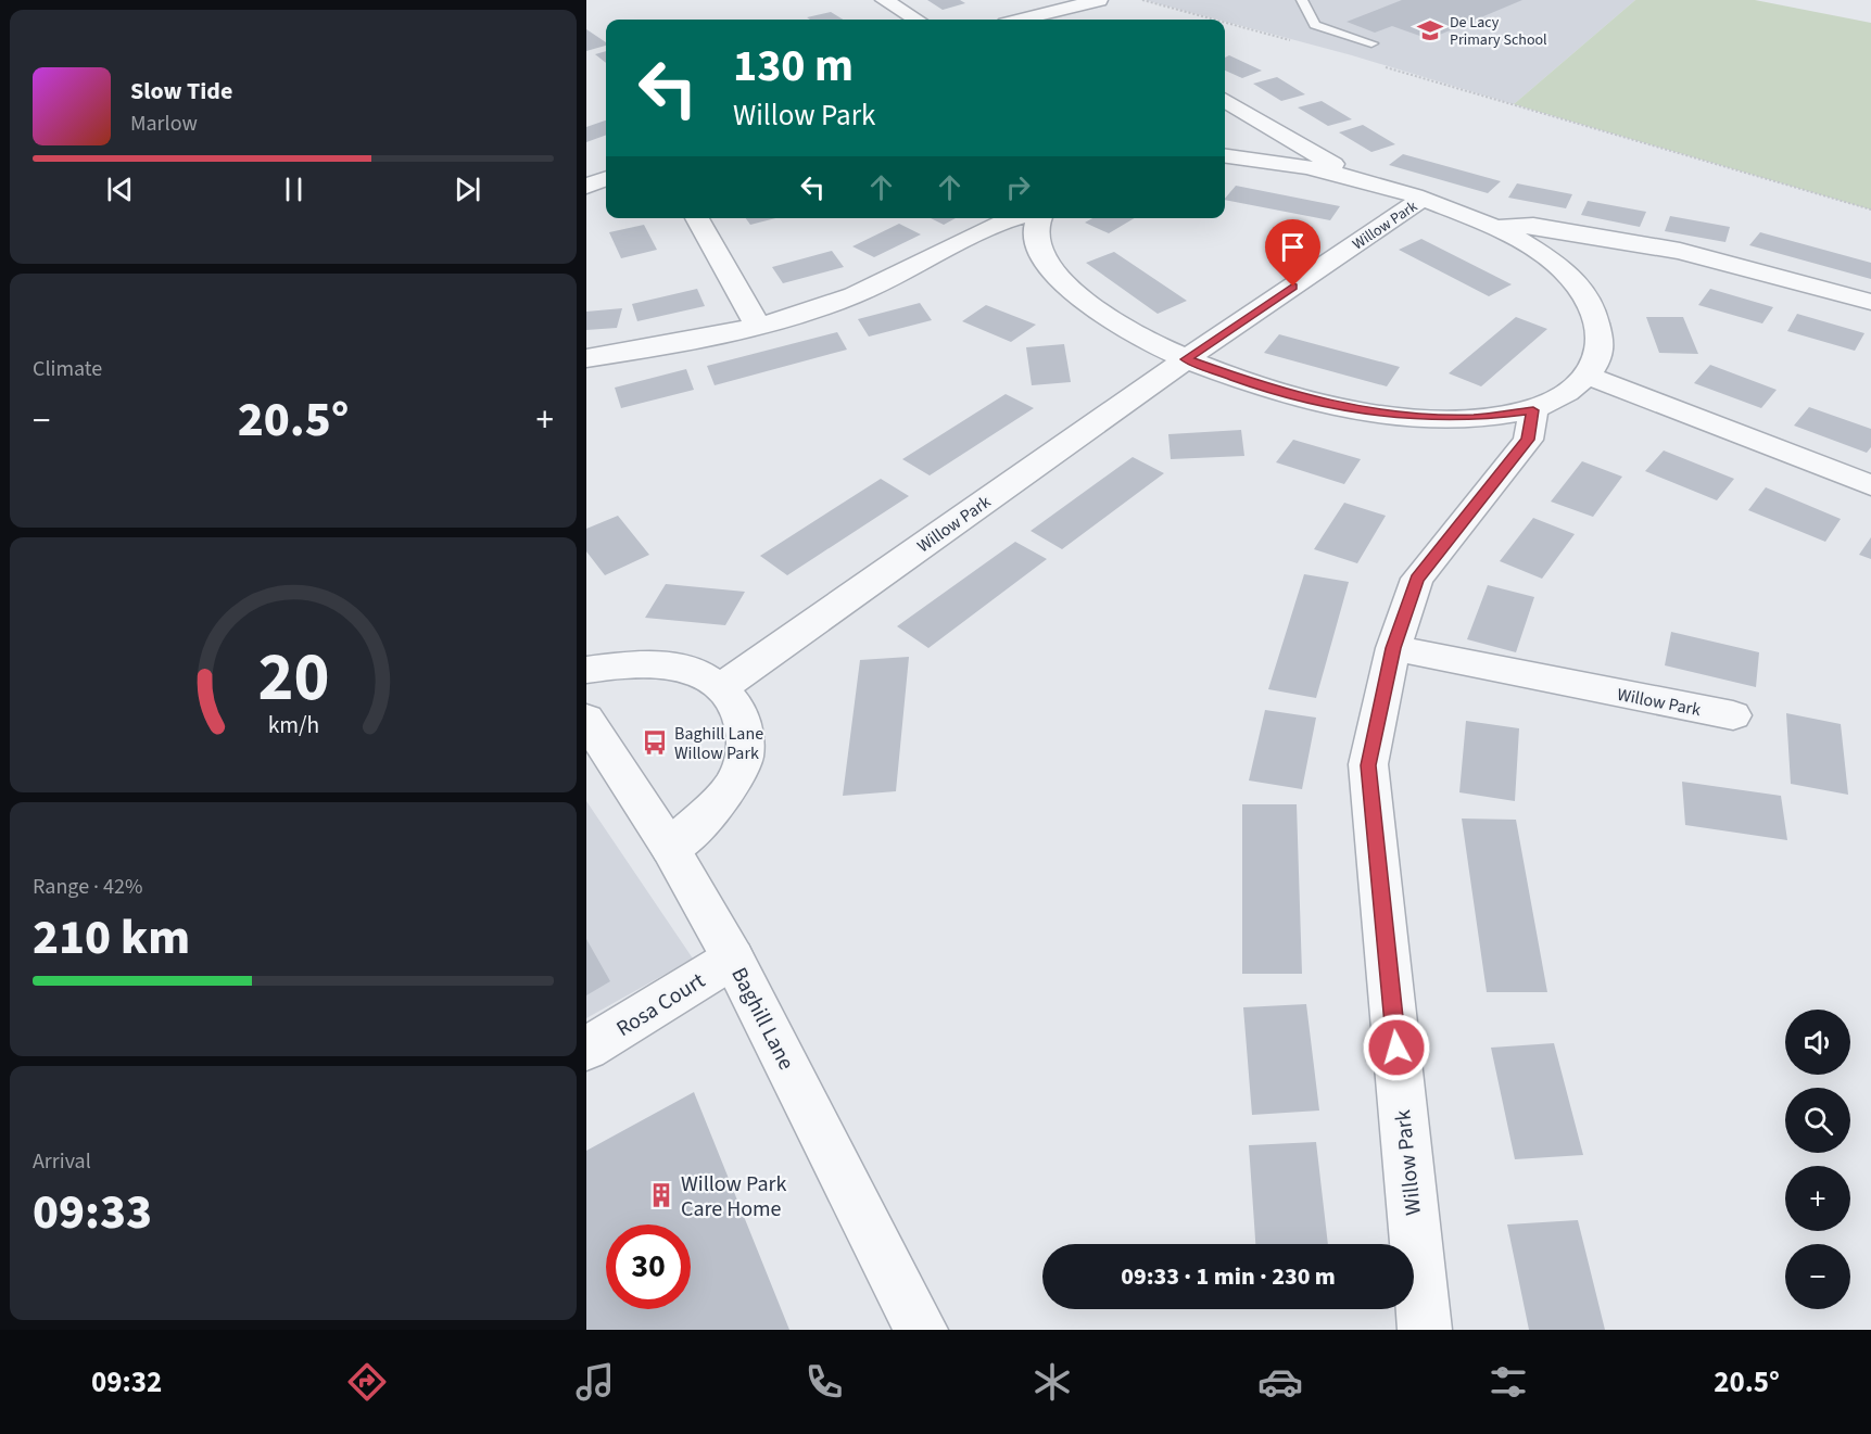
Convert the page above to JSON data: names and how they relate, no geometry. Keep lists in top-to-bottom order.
{
  "streets": {
    "street": ["Willow Park", "Rosa Court", "Baghill Lane"]
  },
  "crossings": [
    ["Rosa Court", "Baghill Lane"]
  ],
  "places": {
    "school or university": ["De Lacy Primary School"],
    "bus stop": ["Baghill Lane Willow Park"],
    "building": ["Willow Park Care Home"]
  },
  "page": {
    "turn": ["130 m", "Willow Park"],
    "song": ["Slow Tide", "Marlow"],
    "tile": [
      "Climate",
      ["Range · 42%", "210 km"],
      ["Arrival", "09:33"]
    ],
    "heat": ["−", "20.5°", "+"],
    "map_buttons": ["+", "−"],
    "limit": "30",
    "trip": "09:33 · 1 min · 230 m",
    "tabs": ["09:32", "20.5°"],
    "gauge": ["20", "km/h"]
  }
}
